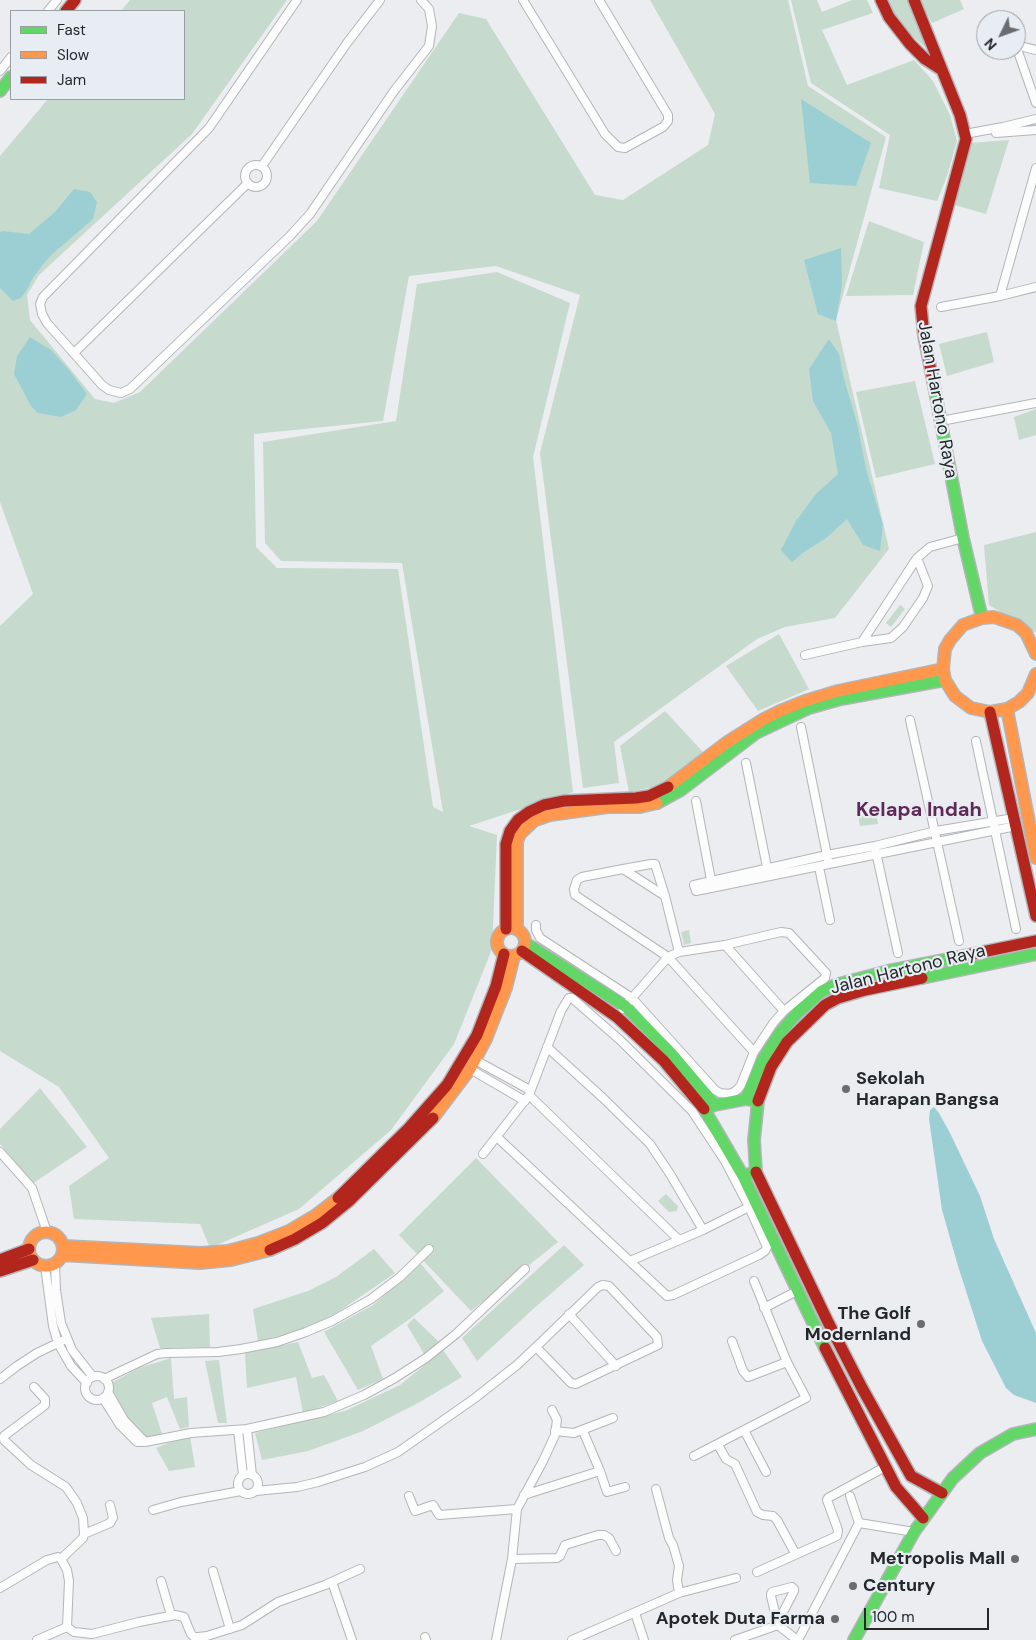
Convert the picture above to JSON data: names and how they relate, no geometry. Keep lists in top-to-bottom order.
{
  "streets": {
    "street": ["Jalan Hartono Raya"]
  },
  "districts": ["Kelapa Indah"],
  "places": [
    "Sekolah Harapan Bangsa",
    "The Golf Modernland",
    "Metropolis Mall",
    "Century",
    "Apotek Duta Farma"
  ],
  "legend": ["Fast", "Slow", "Jam"],
  "scale_bar": "100 m",
  "north": "bottom left"
}
